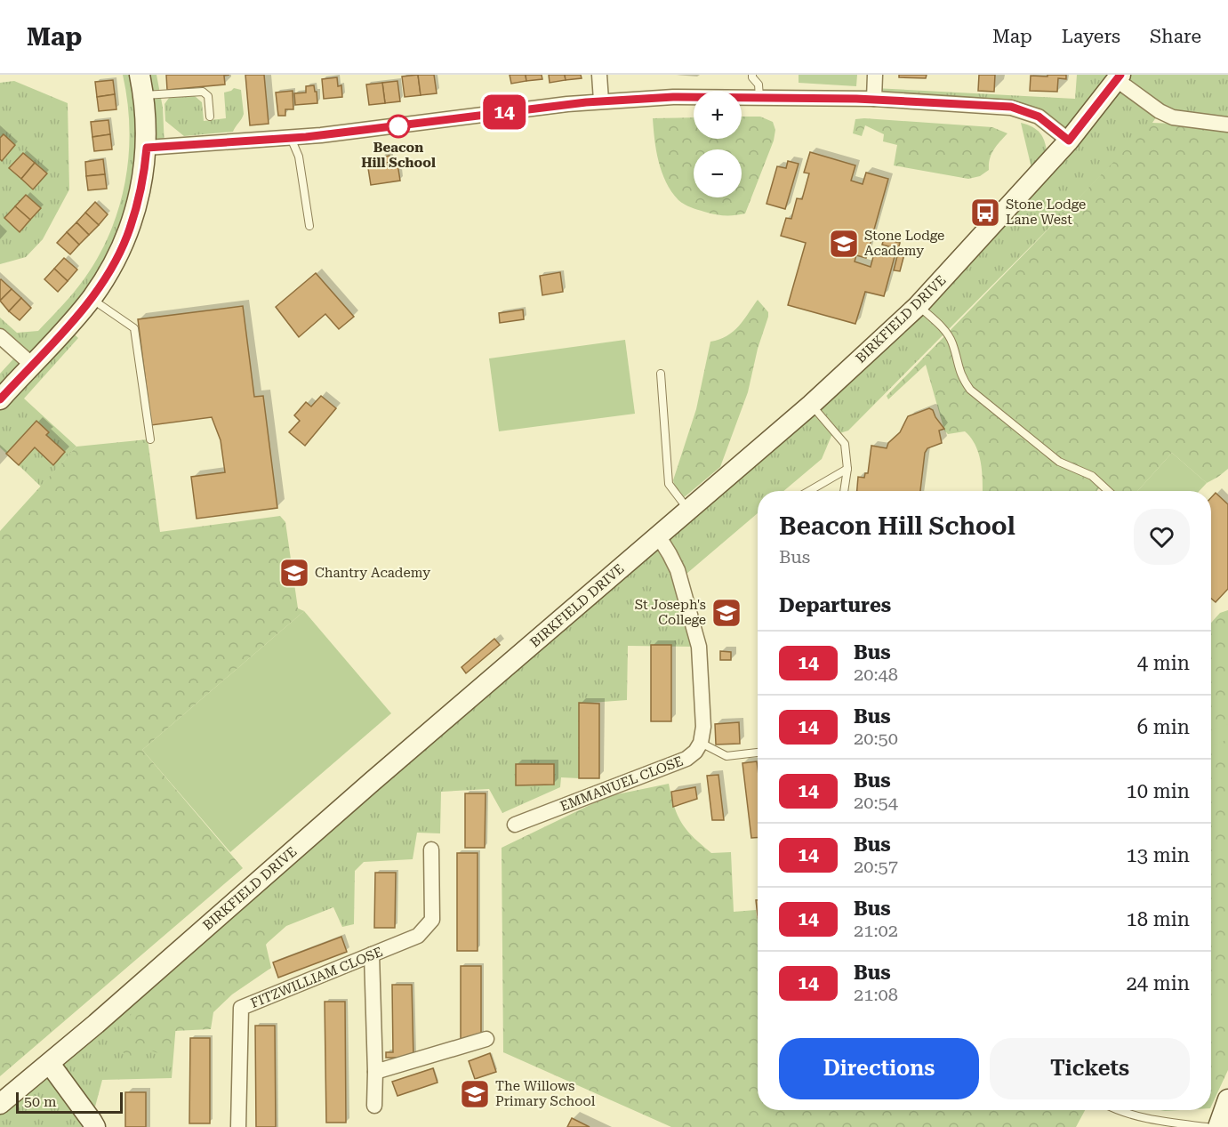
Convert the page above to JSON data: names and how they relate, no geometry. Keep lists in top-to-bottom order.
{
  "streets": {
    "street": ["BIRKFIELD DRIVE", "EMMANUEL CLOSE", "FITZWILLIAM CLOSE"]
  },
  "places": {
    "other": ["Beacon Hill School"],
    "bus stop": ["Stone Lodge Lane West"],
    "school or university": [
      "Stone Lodge Academy",
      "Chantry Academy",
      "St Joseph's College",
      "The Willows Primary School"
    ]
  },
  "lines": ["bus line 14"],
  "scale_bar": "50 m",
  "page": {
    "header": "Map",
    "nav": ["Map", "Layers", "Share"],
    "on_map": "14",
    "map_buttons": ["+", "−"],
    "heading": [
      ["Beacon Hill School", "Bus"],
      "Departures"
    ],
    "list": [
      {
        "mark": "14",
        "name": "Bus",
        "note": "20:48",
        "value": "4 min"
      },
      {
        "mark": "14",
        "name": "Bus",
        "note": "20:50",
        "value": "6 min"
      },
      {
        "mark": "14",
        "name": "Bus",
        "note": "20:54",
        "value": "10 min"
      },
      {
        "mark": "14",
        "name": "Bus",
        "note": "20:57",
        "value": "13 min"
      },
      {
        "mark": "14",
        "name": "Bus",
        "note": "21:02",
        "value": "18 min"
      },
      {
        "mark": "14",
        "name": "Bus",
        "note": "21:08",
        "value": "24 min"
      }
    ],
    "buttons": ["Directions", "Tickets"],
    "scale": "50 m"
  }
}
